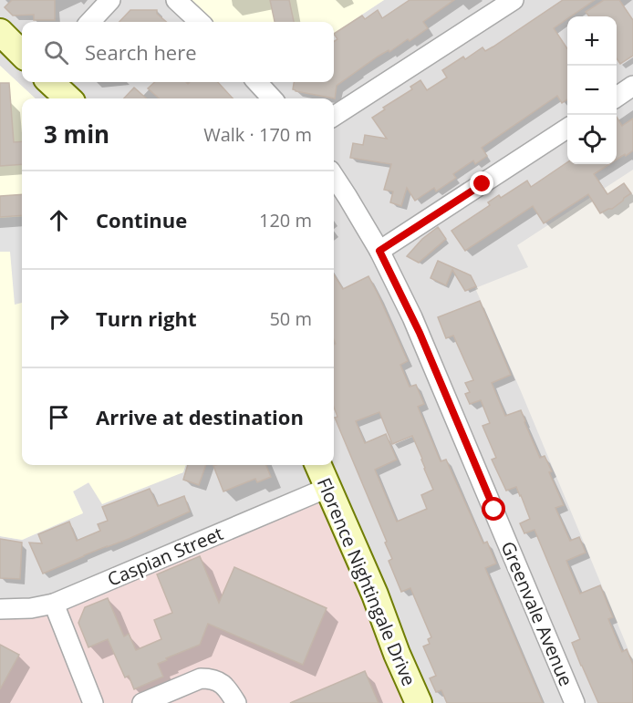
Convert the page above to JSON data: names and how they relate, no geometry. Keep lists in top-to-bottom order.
{
  "streets": {
    "street": ["Caspian Street", "Florence Nightingale Drive", "Greenvale Avenue"]
  },
  "crossings": [
    ["Caspian Street", "Florence Nightingale Drive"]
  ],
  "page": {
    "map_buttons": ["+", "−"],
    "search": "Search here",
    "heading": ["3 min", "Walk · 170 m"],
    "list": [
      ["Continue", "120 m"],
      ["Turn right", "50 m"],
      "Arrive at destination"
    ]
  }
}
